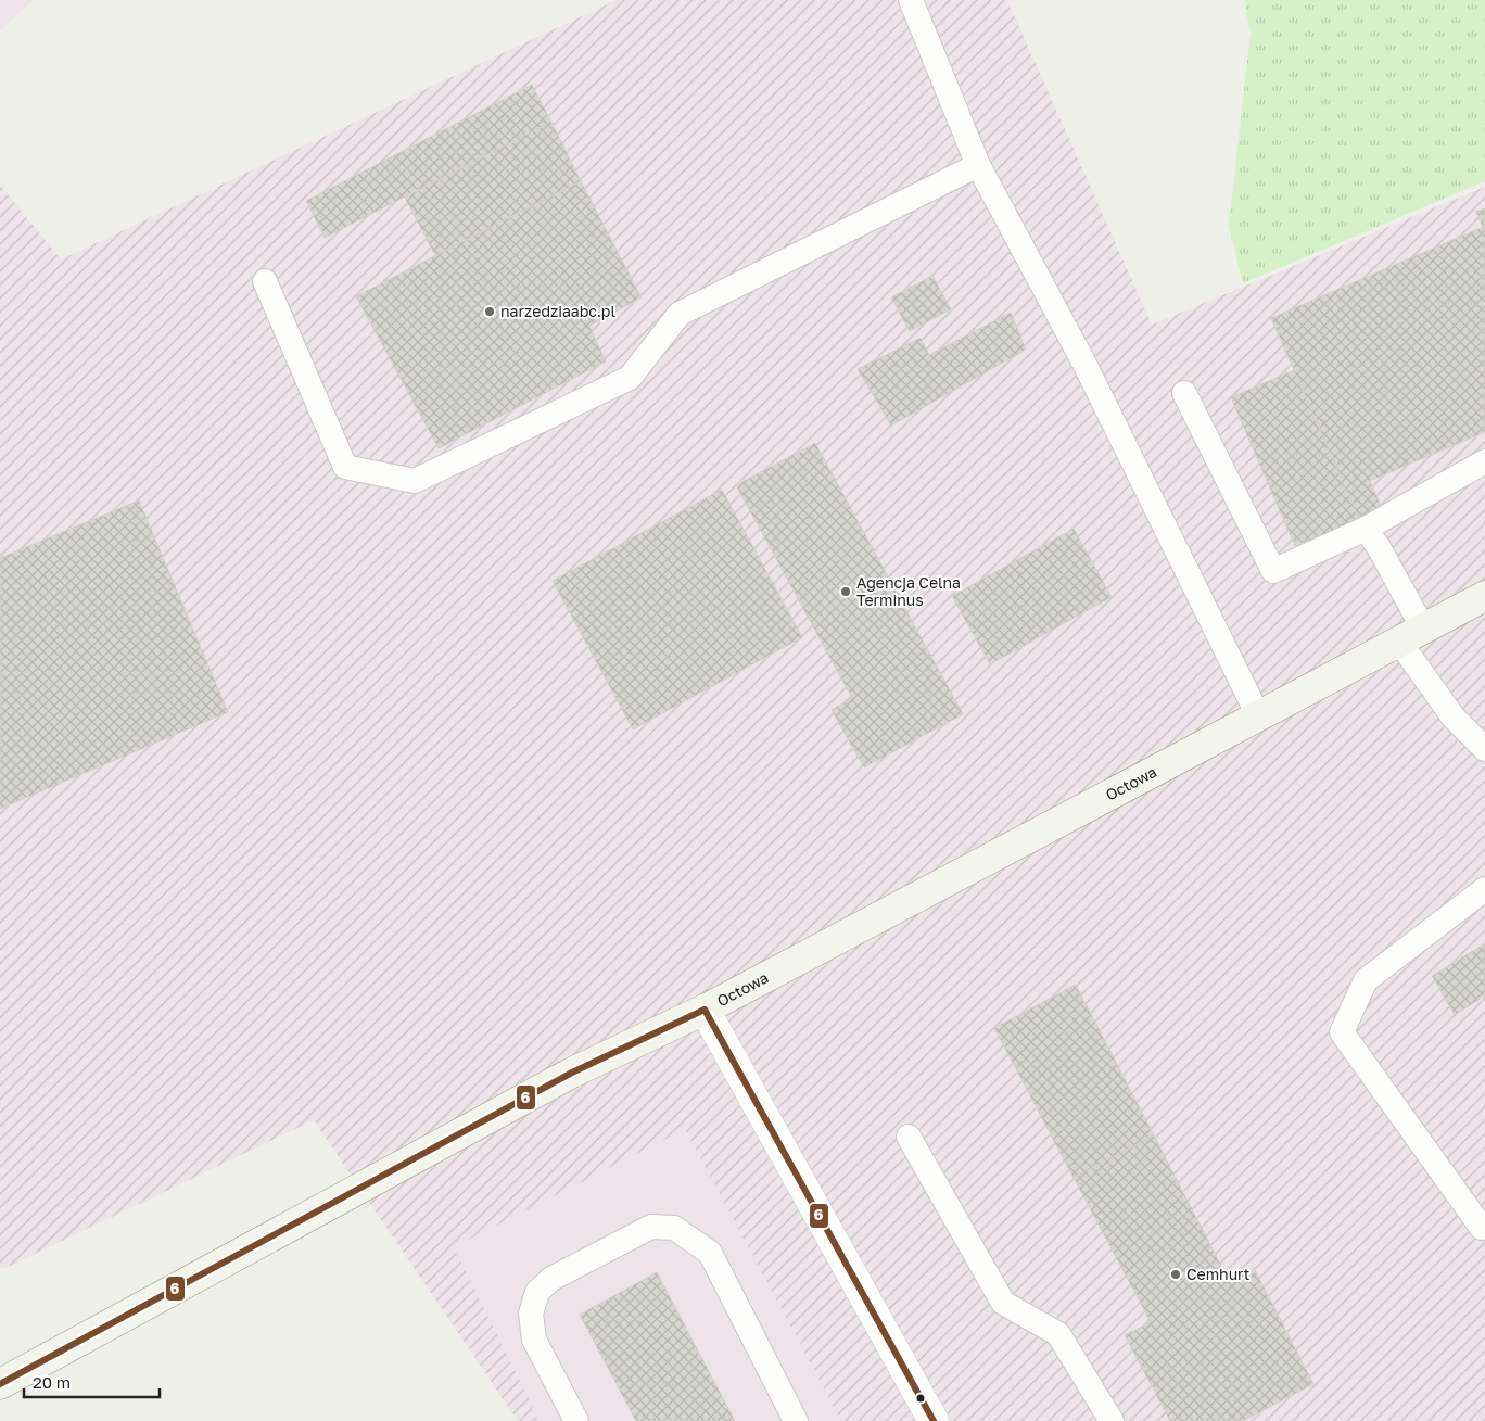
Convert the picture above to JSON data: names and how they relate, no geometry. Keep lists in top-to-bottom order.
{
  "streets": {
    "street": ["Octowa"]
  },
  "places": ["narzedziaabc.pl", "Agencja Celna Terminus", "Cemhurt"],
  "lines": ["transit line 6"],
  "scale_bar": "20 m"
}
